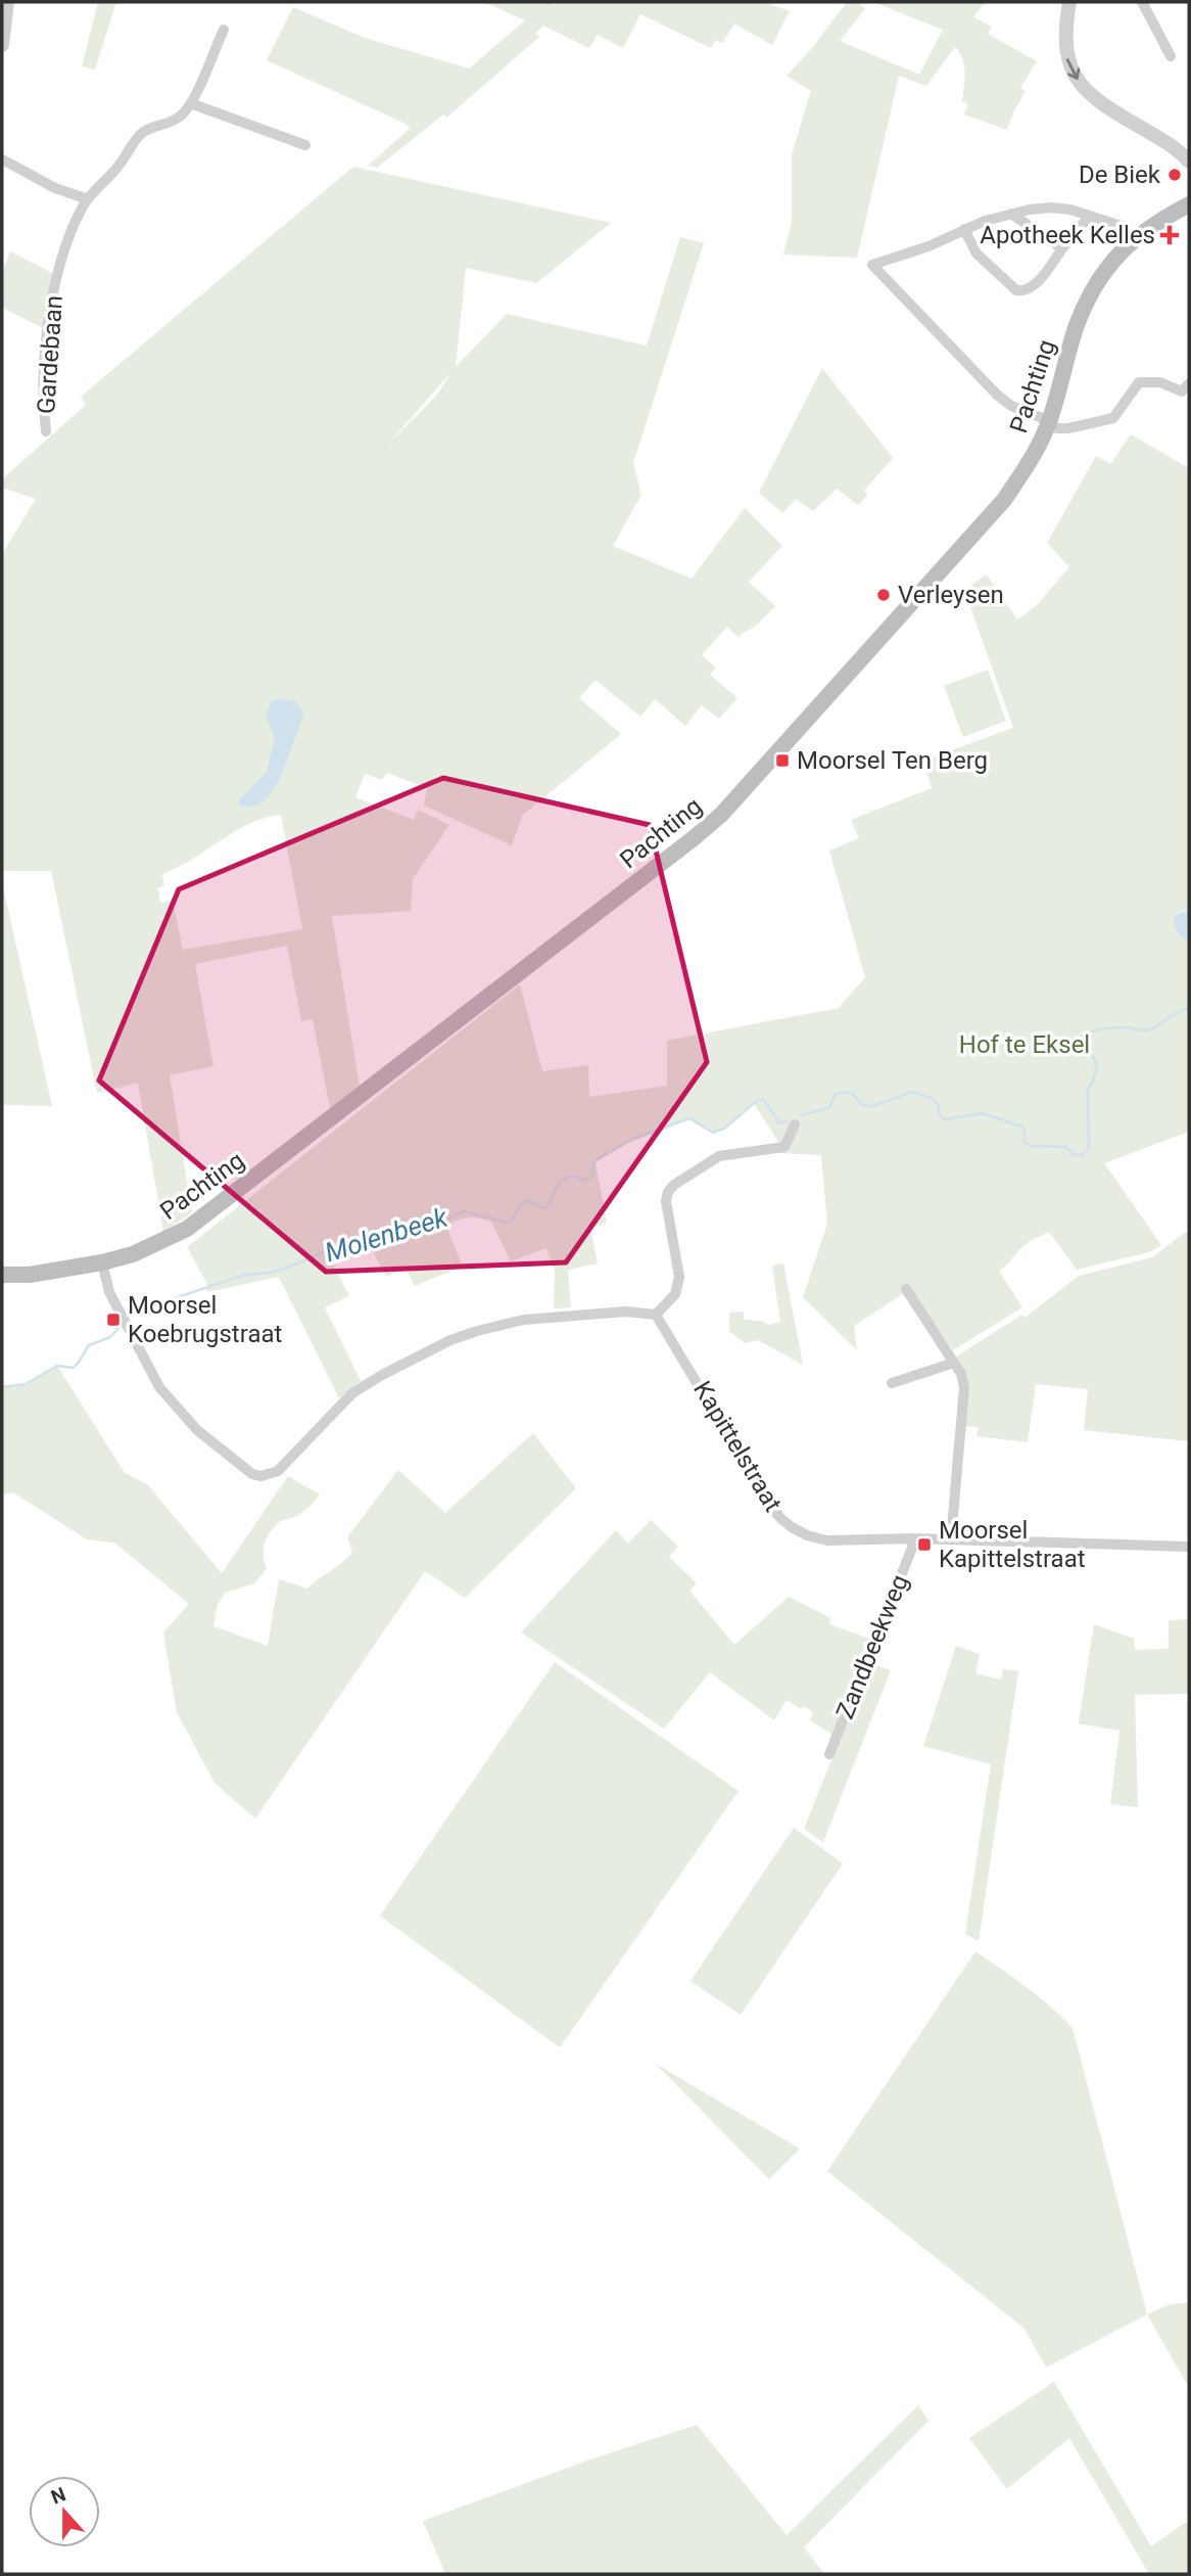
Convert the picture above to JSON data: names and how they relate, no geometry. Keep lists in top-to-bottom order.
{
  "streets": {
    "main road": ["Pachting"],
    "street": ["Gardebaan", "Kapittelstraat", "Zandbeekweg"]
  },
  "crossings": [
    ["Kapittelstraat", "Zandbeekweg"]
  ],
  "water": ["Molenbeek"],
  "parks": ["Hof te Eksel"],
  "places": {
    "other": ["De Biek", "Verleysen"],
    "health": ["Apotheek Kelles"],
    "transit": ["Moorsel Ten Berg", "Moorsel Koebrugstraat", "Moorsel Kapittelstraat"]
  },
  "north": "top"
}
